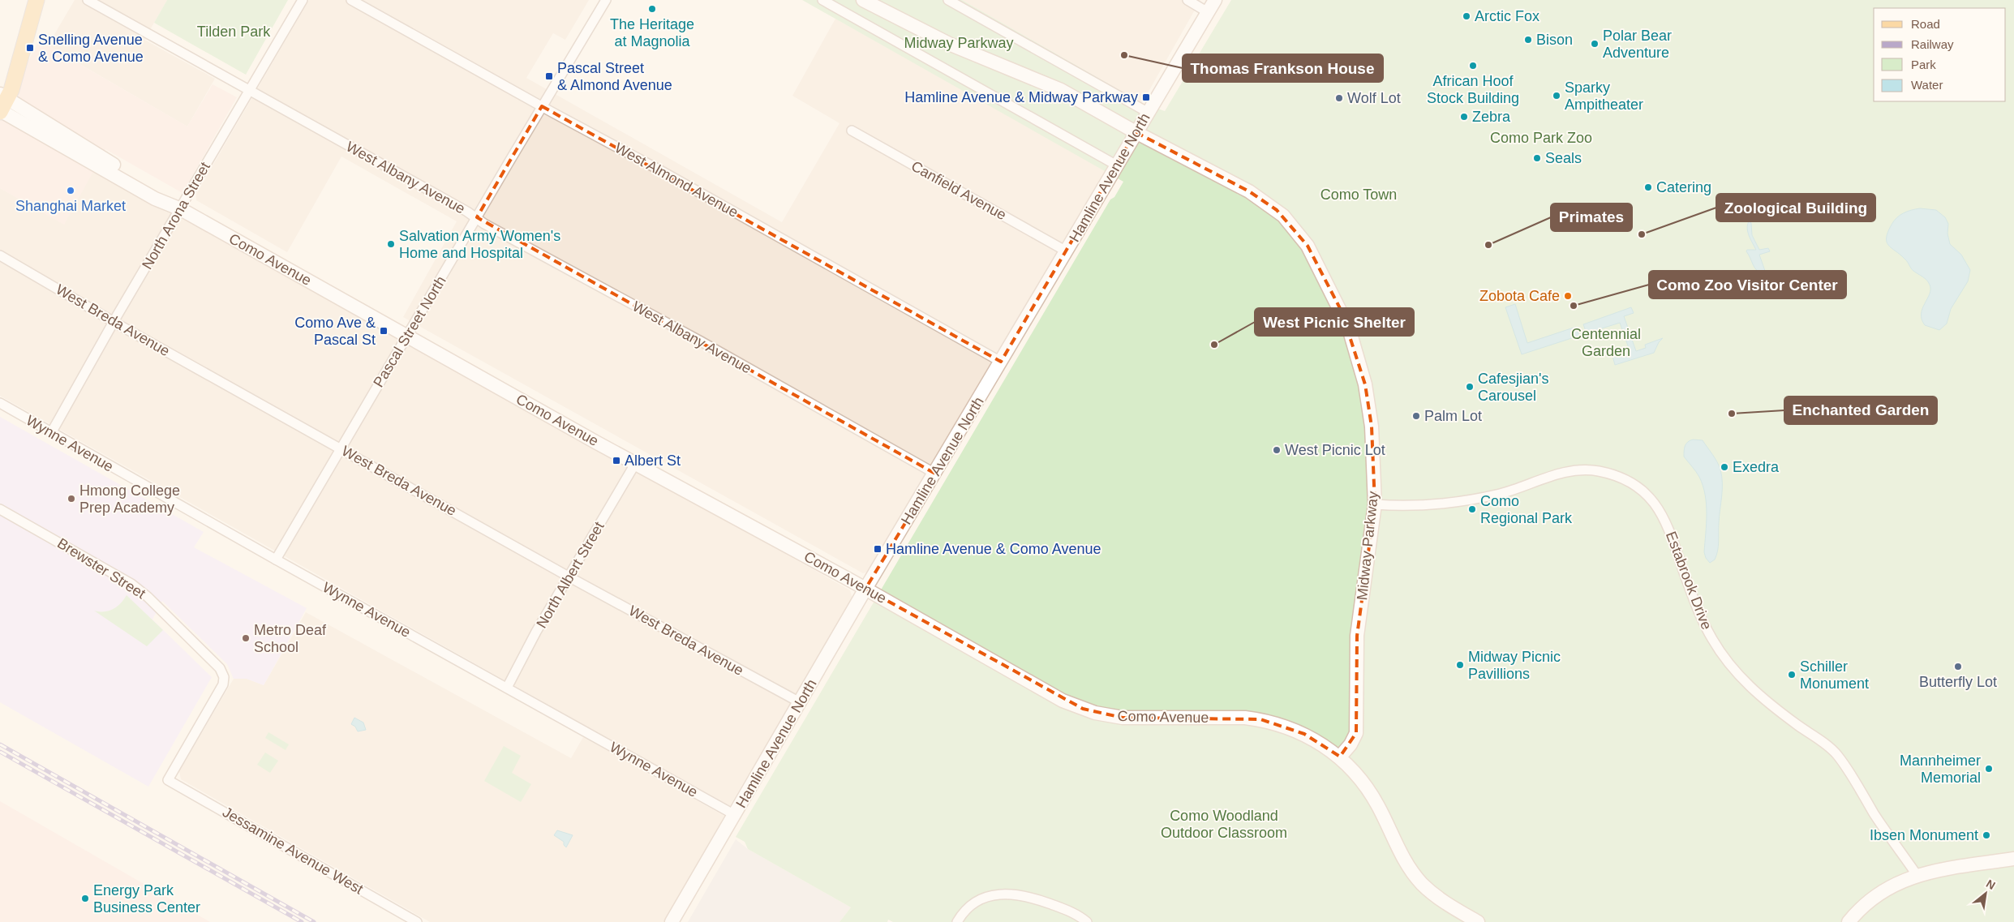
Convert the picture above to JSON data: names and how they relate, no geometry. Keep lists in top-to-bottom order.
{
  "streets": {
    "street": [
      "West Albany Avenue",
      "Hamline Avenue North",
      "West Almond Avenue",
      "Canfield Avenue",
      "North Arona Street",
      "Como Avenue",
      "West Breda Avenue",
      "Pascal Street North",
      "Wynne Avenue",
      "Midway Parkway",
      "Brewster Street",
      "North Albert Street",
      "Estabrook Drive",
      "Jessamine Avenue West"
    ]
  },
  "crossings": [
    ["West Albany Avenue", "Hamline Avenue North"],
    ["West Albany Avenue", "North Arona Street"],
    ["West Albany Avenue", "Pascal Street North"],
    ["Hamline Avenue North", "West Almond Avenue"],
    ["Hamline Avenue North", "Canfield Avenue"],
    ["Hamline Avenue North", "Como Avenue"],
    ["Hamline Avenue North", "West Breda Avenue"],
    ["Hamline Avenue North", "Wynne Avenue"],
    ["Hamline Avenue North", "Midway Parkway"],
    ["West Almond Avenue", "Pascal Street North"],
    ["North Arona Street", "Como Avenue"],
    ["North Arona Street", "West Breda Avenue"],
    ["North Arona Street", "Wynne Avenue"],
    ["Como Avenue", "Pascal Street North"],
    ["Como Avenue", "Midway Parkway"],
    ["Como Avenue", "North Albert Street"],
    ["West Breda Avenue", "Pascal Street North"],
    ["West Breda Avenue", "North Albert Street"],
    ["Pascal Street North", "Wynne Avenue"],
    ["Wynne Avenue", "North Albert Street"],
    ["Midway Parkway", "Estabrook Drive"],
    ["Brewster Street", "Jessamine Avenue West"]
  ],
  "parks": [
    "Tilden Park",
    "Midway Parkway",
    "Como Park Zoo",
    "Como Town",
    "Centennial Garden",
    "Como Woodland Outdoor Classroom"
  ],
  "places": {
    "other": [
      "The Heritage at Magnolia",
      "Arctic Fox",
      "Bison",
      "Polar Bear Adventure",
      "Thomas Frankson House",
      "African Hoof Stock Building",
      "Sparky Ampitheater",
      "Wolf Lot",
      "Zebra",
      "Seals",
      "Catering",
      "Shanghai Market",
      "Zoological Building",
      "Salvation Army Women's Home and Hospital",
      "Primates",
      "Zobota Cafe",
      "Como Zoo Visitor Center",
      "West Picnic Shelter",
      "Cafesjian's Carousel",
      "Enchanted Garden",
      "Palm Lot",
      "West Picnic Lot",
      "Exedra",
      "Hmong College Prep Academy",
      "Como Regional Park",
      "Metro Deaf School",
      "Midway Picnic Pavillions",
      "Butterfly Lot",
      "Schiller Monument",
      "Mannheimer Memorial",
      "Ibsen Monument",
      "Energy Park Business Center"
    ],
    "transit": [
      "Snelling Avenue & Como Avenue",
      "Pascal Street & Almond Avenue",
      "Hamline Avenue & Midway Parkway",
      "Como Ave & Pascal St",
      "Albert St",
      "Hamline Avenue & Como Avenue"
    ]
  },
  "legend": [
    "Road",
    "Railway",
    "Park",
    "Water"
  ],
  "north": "top right"
}
